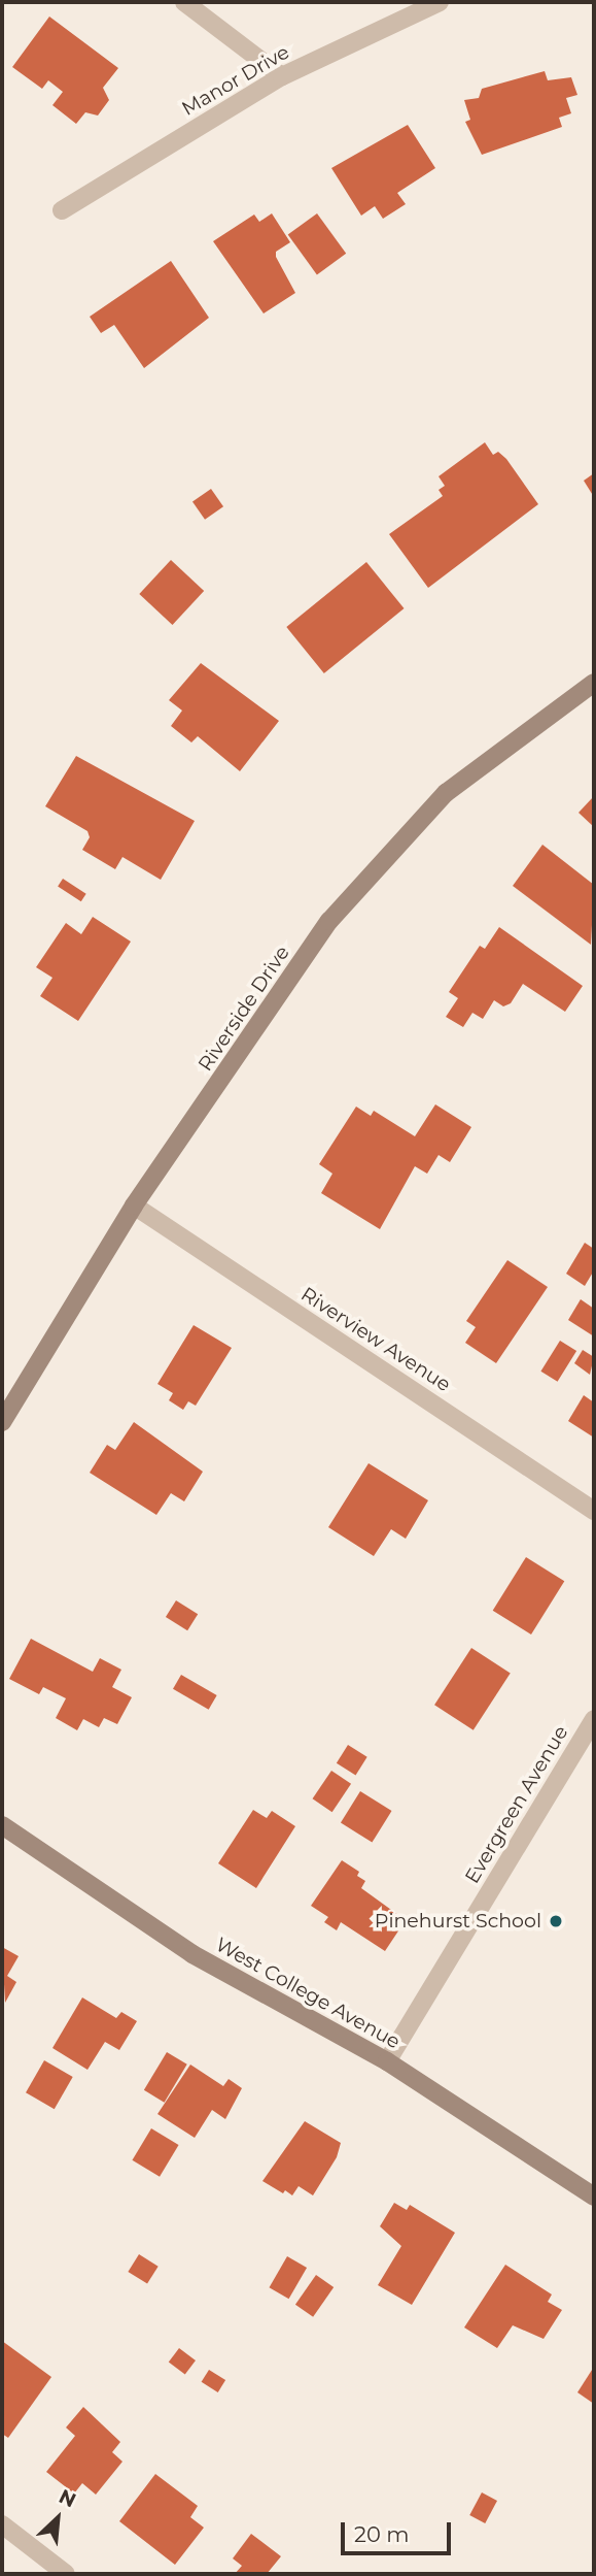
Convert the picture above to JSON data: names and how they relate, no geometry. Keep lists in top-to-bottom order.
{
  "streets": {
    "street": [
      "Manor Drive",
      "Riverside Drive",
      "Riverview Avenue",
      "Evergreen Avenue",
      "West College Avenue"
    ]
  },
  "crossings": [
    ["Riverside Drive", "Riverview Avenue"],
    ["Evergreen Avenue", "West College Avenue"]
  ],
  "places": ["Pinehurst School"],
  "scale_bar": "20 m",
  "north": "top right"
}
